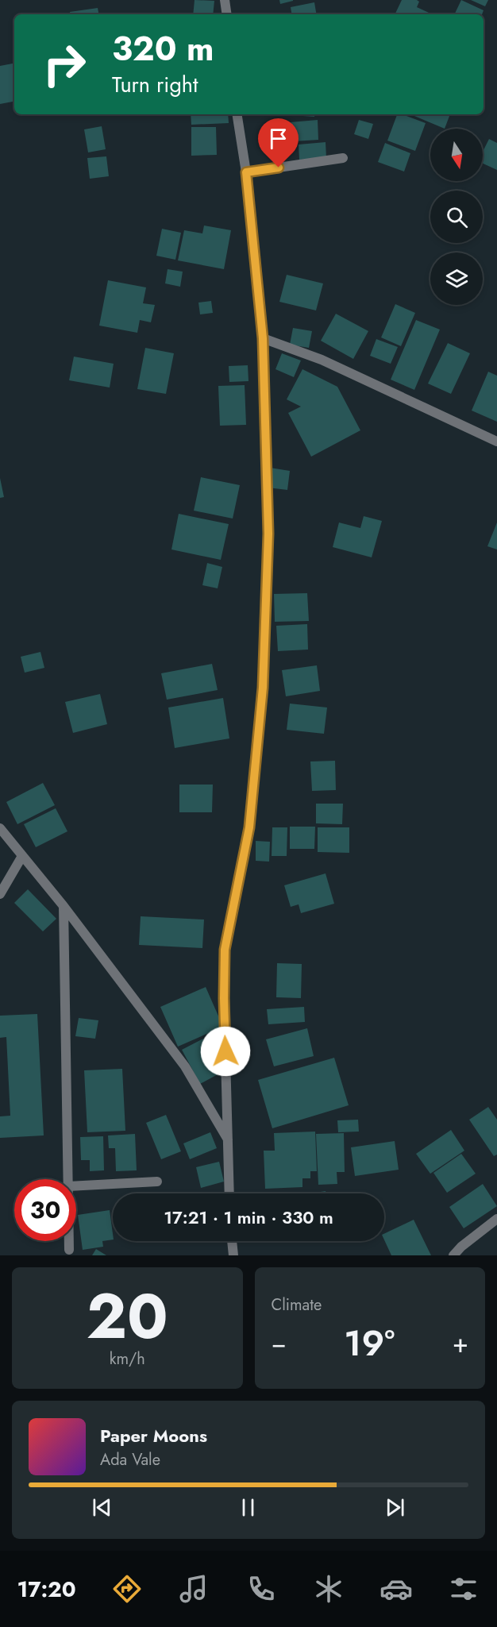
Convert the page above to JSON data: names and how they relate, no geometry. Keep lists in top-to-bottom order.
{
  "north": "bottom",
  "page": {
    "turn": ["320 m", "Turn right"],
    "limit": "30",
    "trip": "17:21 · 1 min · 330 m",
    "tile": [
      ["20", "km/h"],
      "Climate"
    ],
    "heat": ["−", "19°", "+"],
    "song": ["Paper Moons", "Ada Vale"],
    "tabs": "17:20"
  }
}
